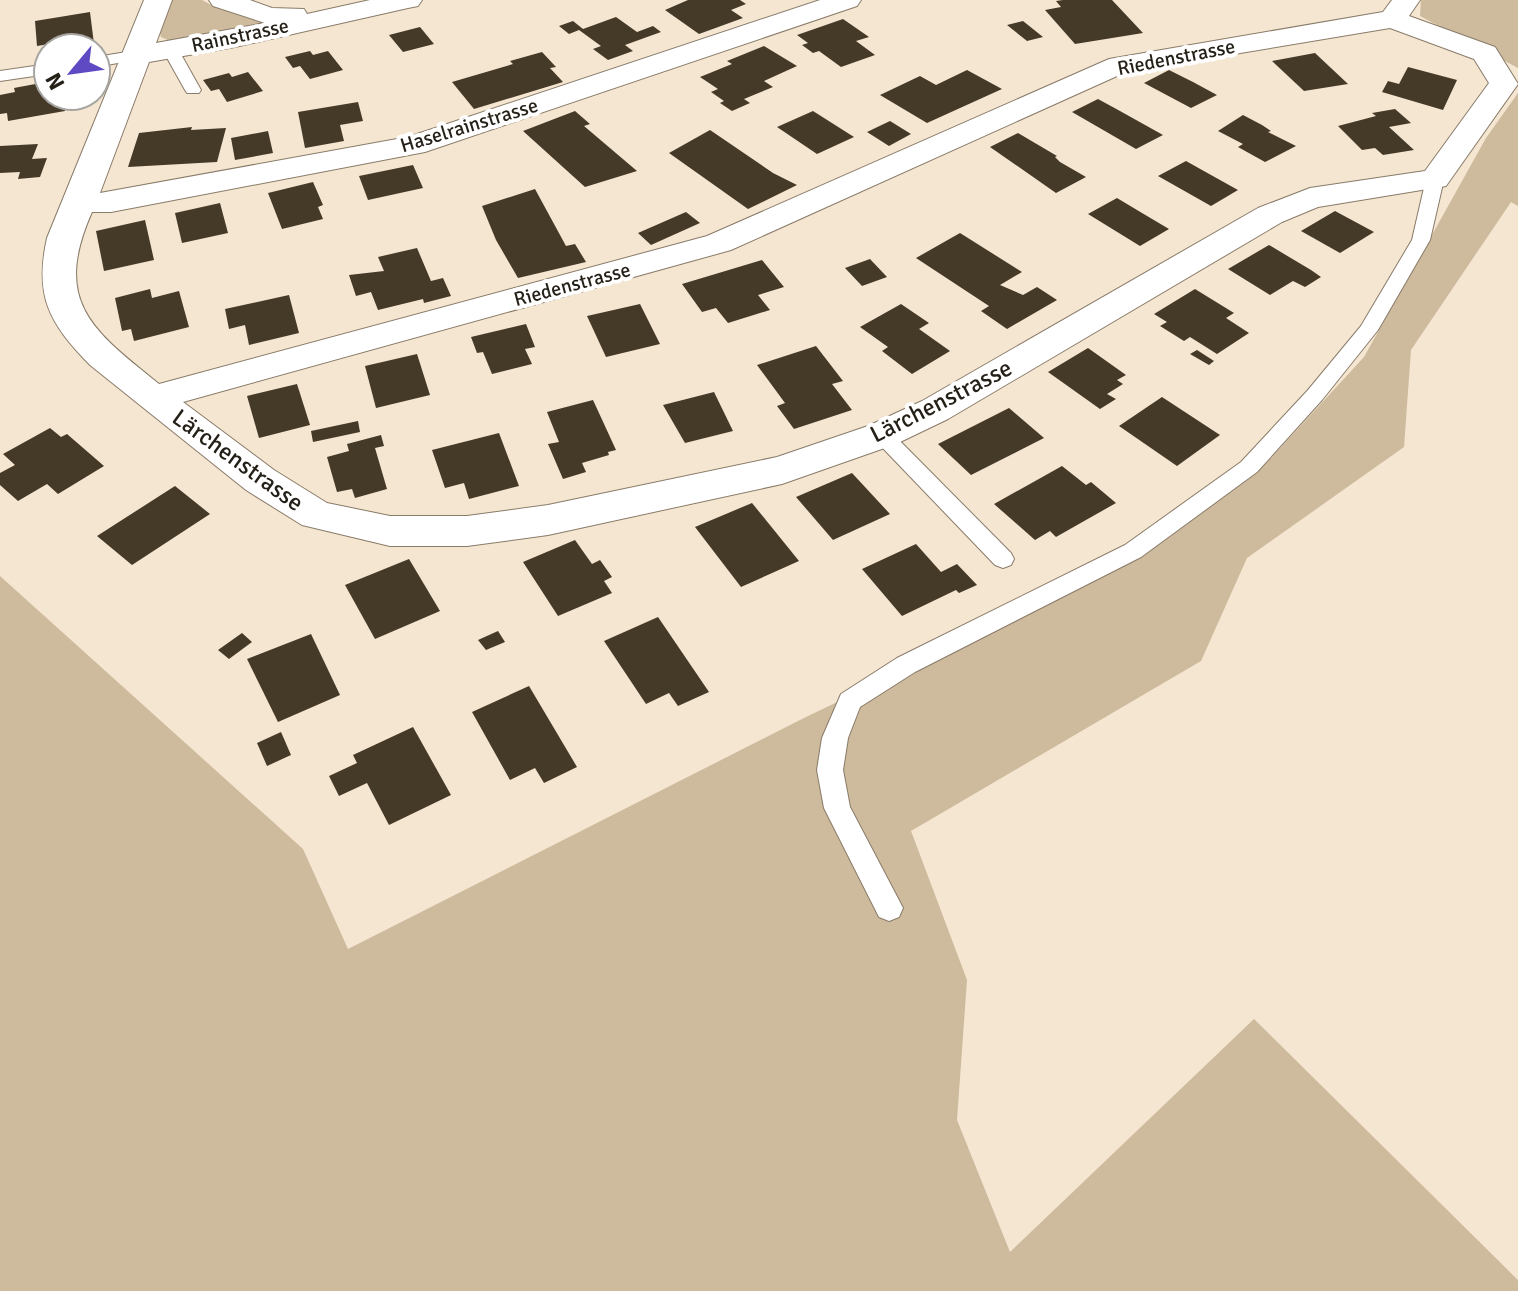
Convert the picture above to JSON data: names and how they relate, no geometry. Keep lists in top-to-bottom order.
{
  "streets": {
    "street": [
      "Rainstrasse",
      "Riedenstrasse",
      "Haselrainstrasse",
      "Lärchenstrasse"
    ]
  },
  "crossings": [
    ["Riedenstrasse", "Lärchenstrasse"]
  ],
  "north": "bottom left"
}
